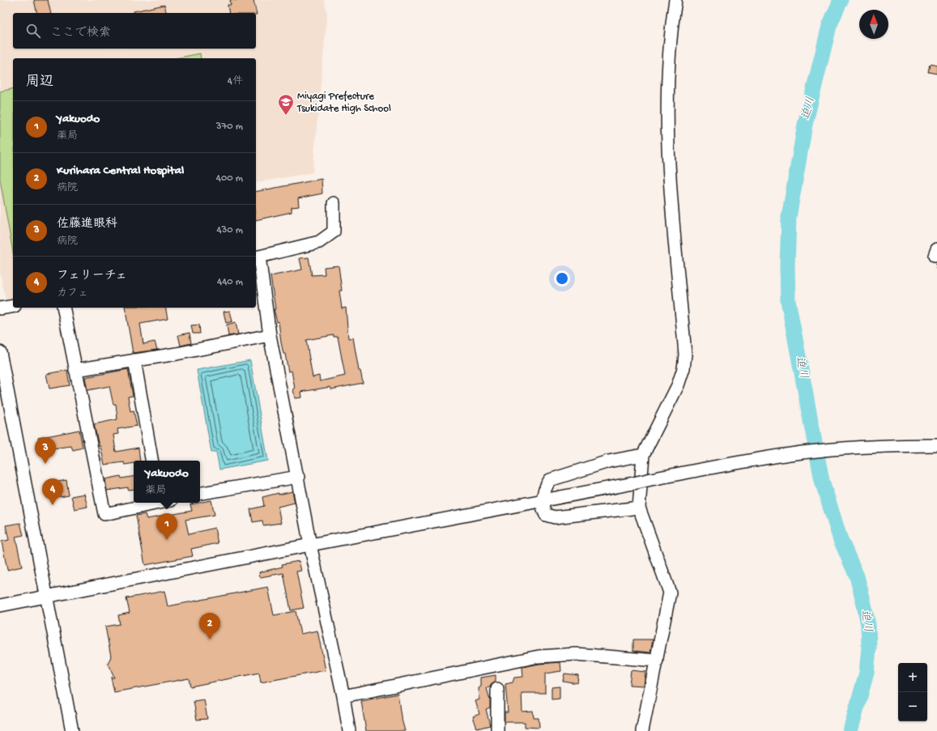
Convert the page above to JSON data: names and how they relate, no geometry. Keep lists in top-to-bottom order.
{
  "water": ["迫川"],
  "places": {
    "school or university": ["Miyagi Prefecture Tsukidate High School"]
  },
  "north": "top",
  "page": {
    "search": "ここで検索",
    "heading": ["周辺", "4件"],
    "list": [
      {
        "mark": "1",
        "name": "Yakuodo",
        "note": "薬局",
        "value": "370 m"
      },
      {
        "mark": "2",
        "name": "Kurihara Central Hospital",
        "note": "病院",
        "value": "400 m"
      },
      {
        "mark": "3",
        "name": "佐藤進眼科",
        "note": "病院",
        "value": "430 m"
      },
      {
        "mark": "4",
        "name": "フェリーチェ",
        "note": "カフェ",
        "value": "440 m"
      }
    ],
    "pins": [
      "3",
      "4",
      "1",
      "2"
    ],
    "popup": ["Yakuodo", "薬局"],
    "map_buttons": ["+", "−"]
  }
}
